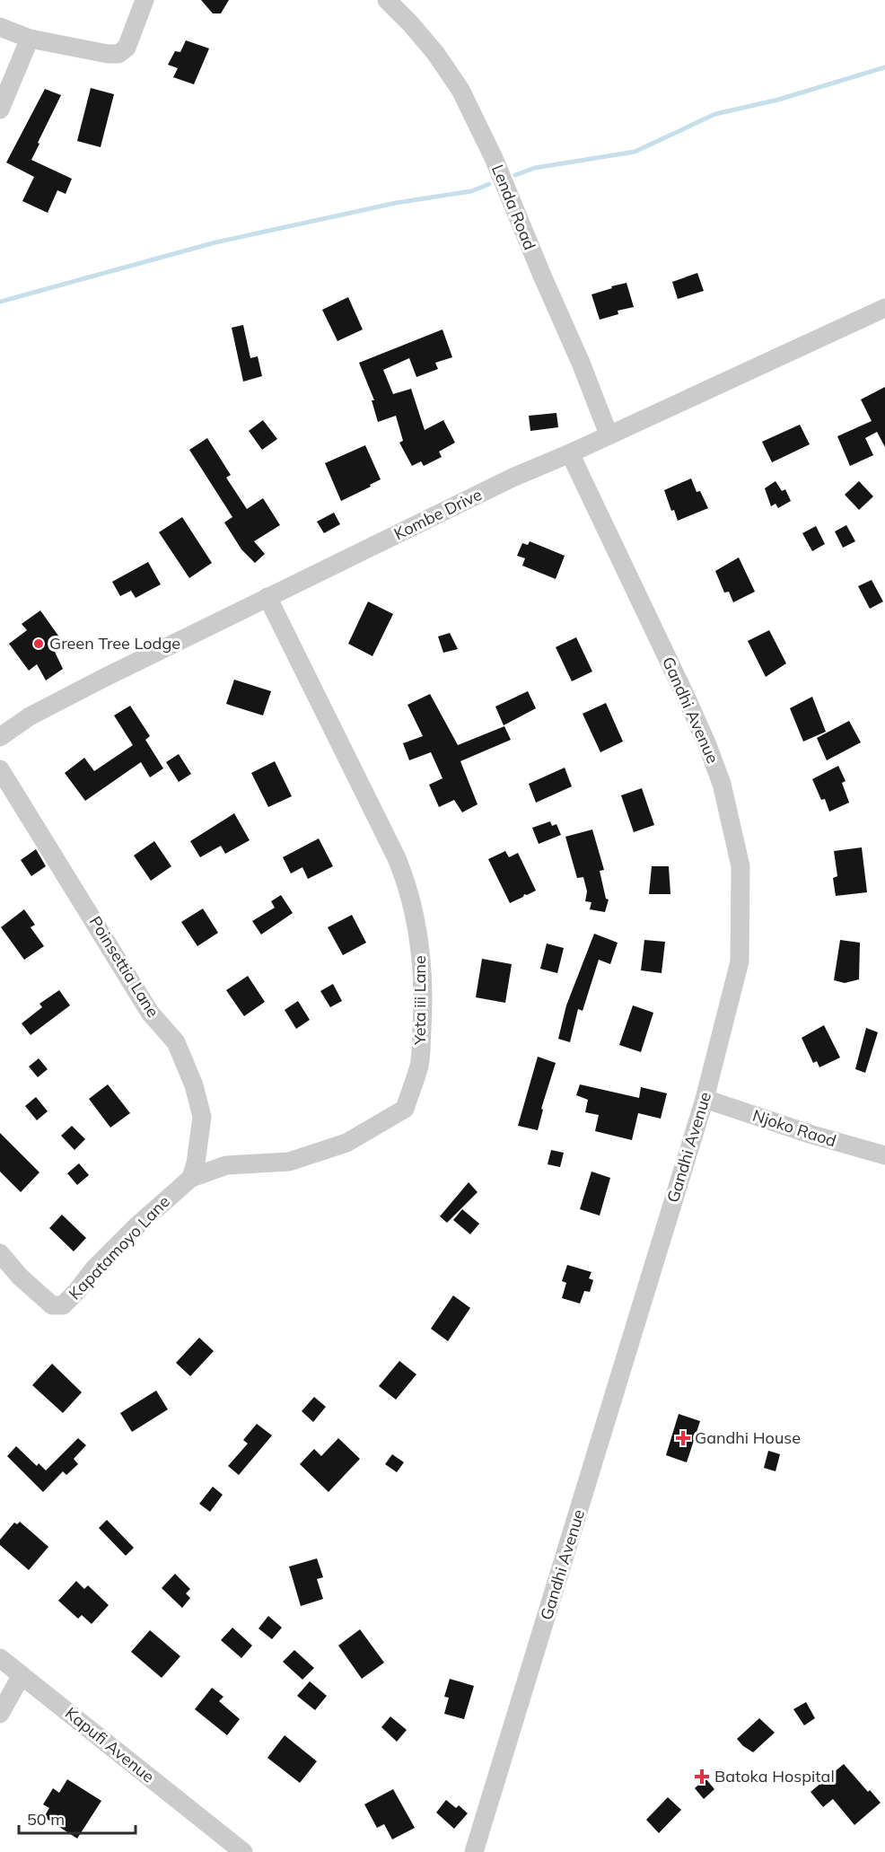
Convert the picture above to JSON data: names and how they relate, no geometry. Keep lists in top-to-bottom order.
{
  "streets": {
    "street": [
      "Lenda Road",
      "Kombe Drive",
      "Gandhi Avenue",
      "Poinsettia Lane",
      "Yeta iii Lane",
      "Njoko Raod",
      "Kapatamoyo Lane",
      "Kapufi Avenue"
    ]
  },
  "crossings": [
    ["Lenda Road", "Kombe Drive"],
    ["Kombe Drive", "Gandhi Avenue"],
    ["Kombe Drive", "Yeta iii Lane"],
    ["Gandhi Avenue", "Njoko Raod"],
    ["Poinsettia Lane", "Yeta iii Lane"],
    ["Poinsettia Lane", "Kapatamoyo Lane"],
    ["Yeta iii Lane", "Kapatamoyo Lane"]
  ],
  "places": {
    "other": ["Green Tree Lodge"],
    "health": ["Gandhi House", "Batoka Hospital"]
  },
  "scale_bar": "50 m"
}
